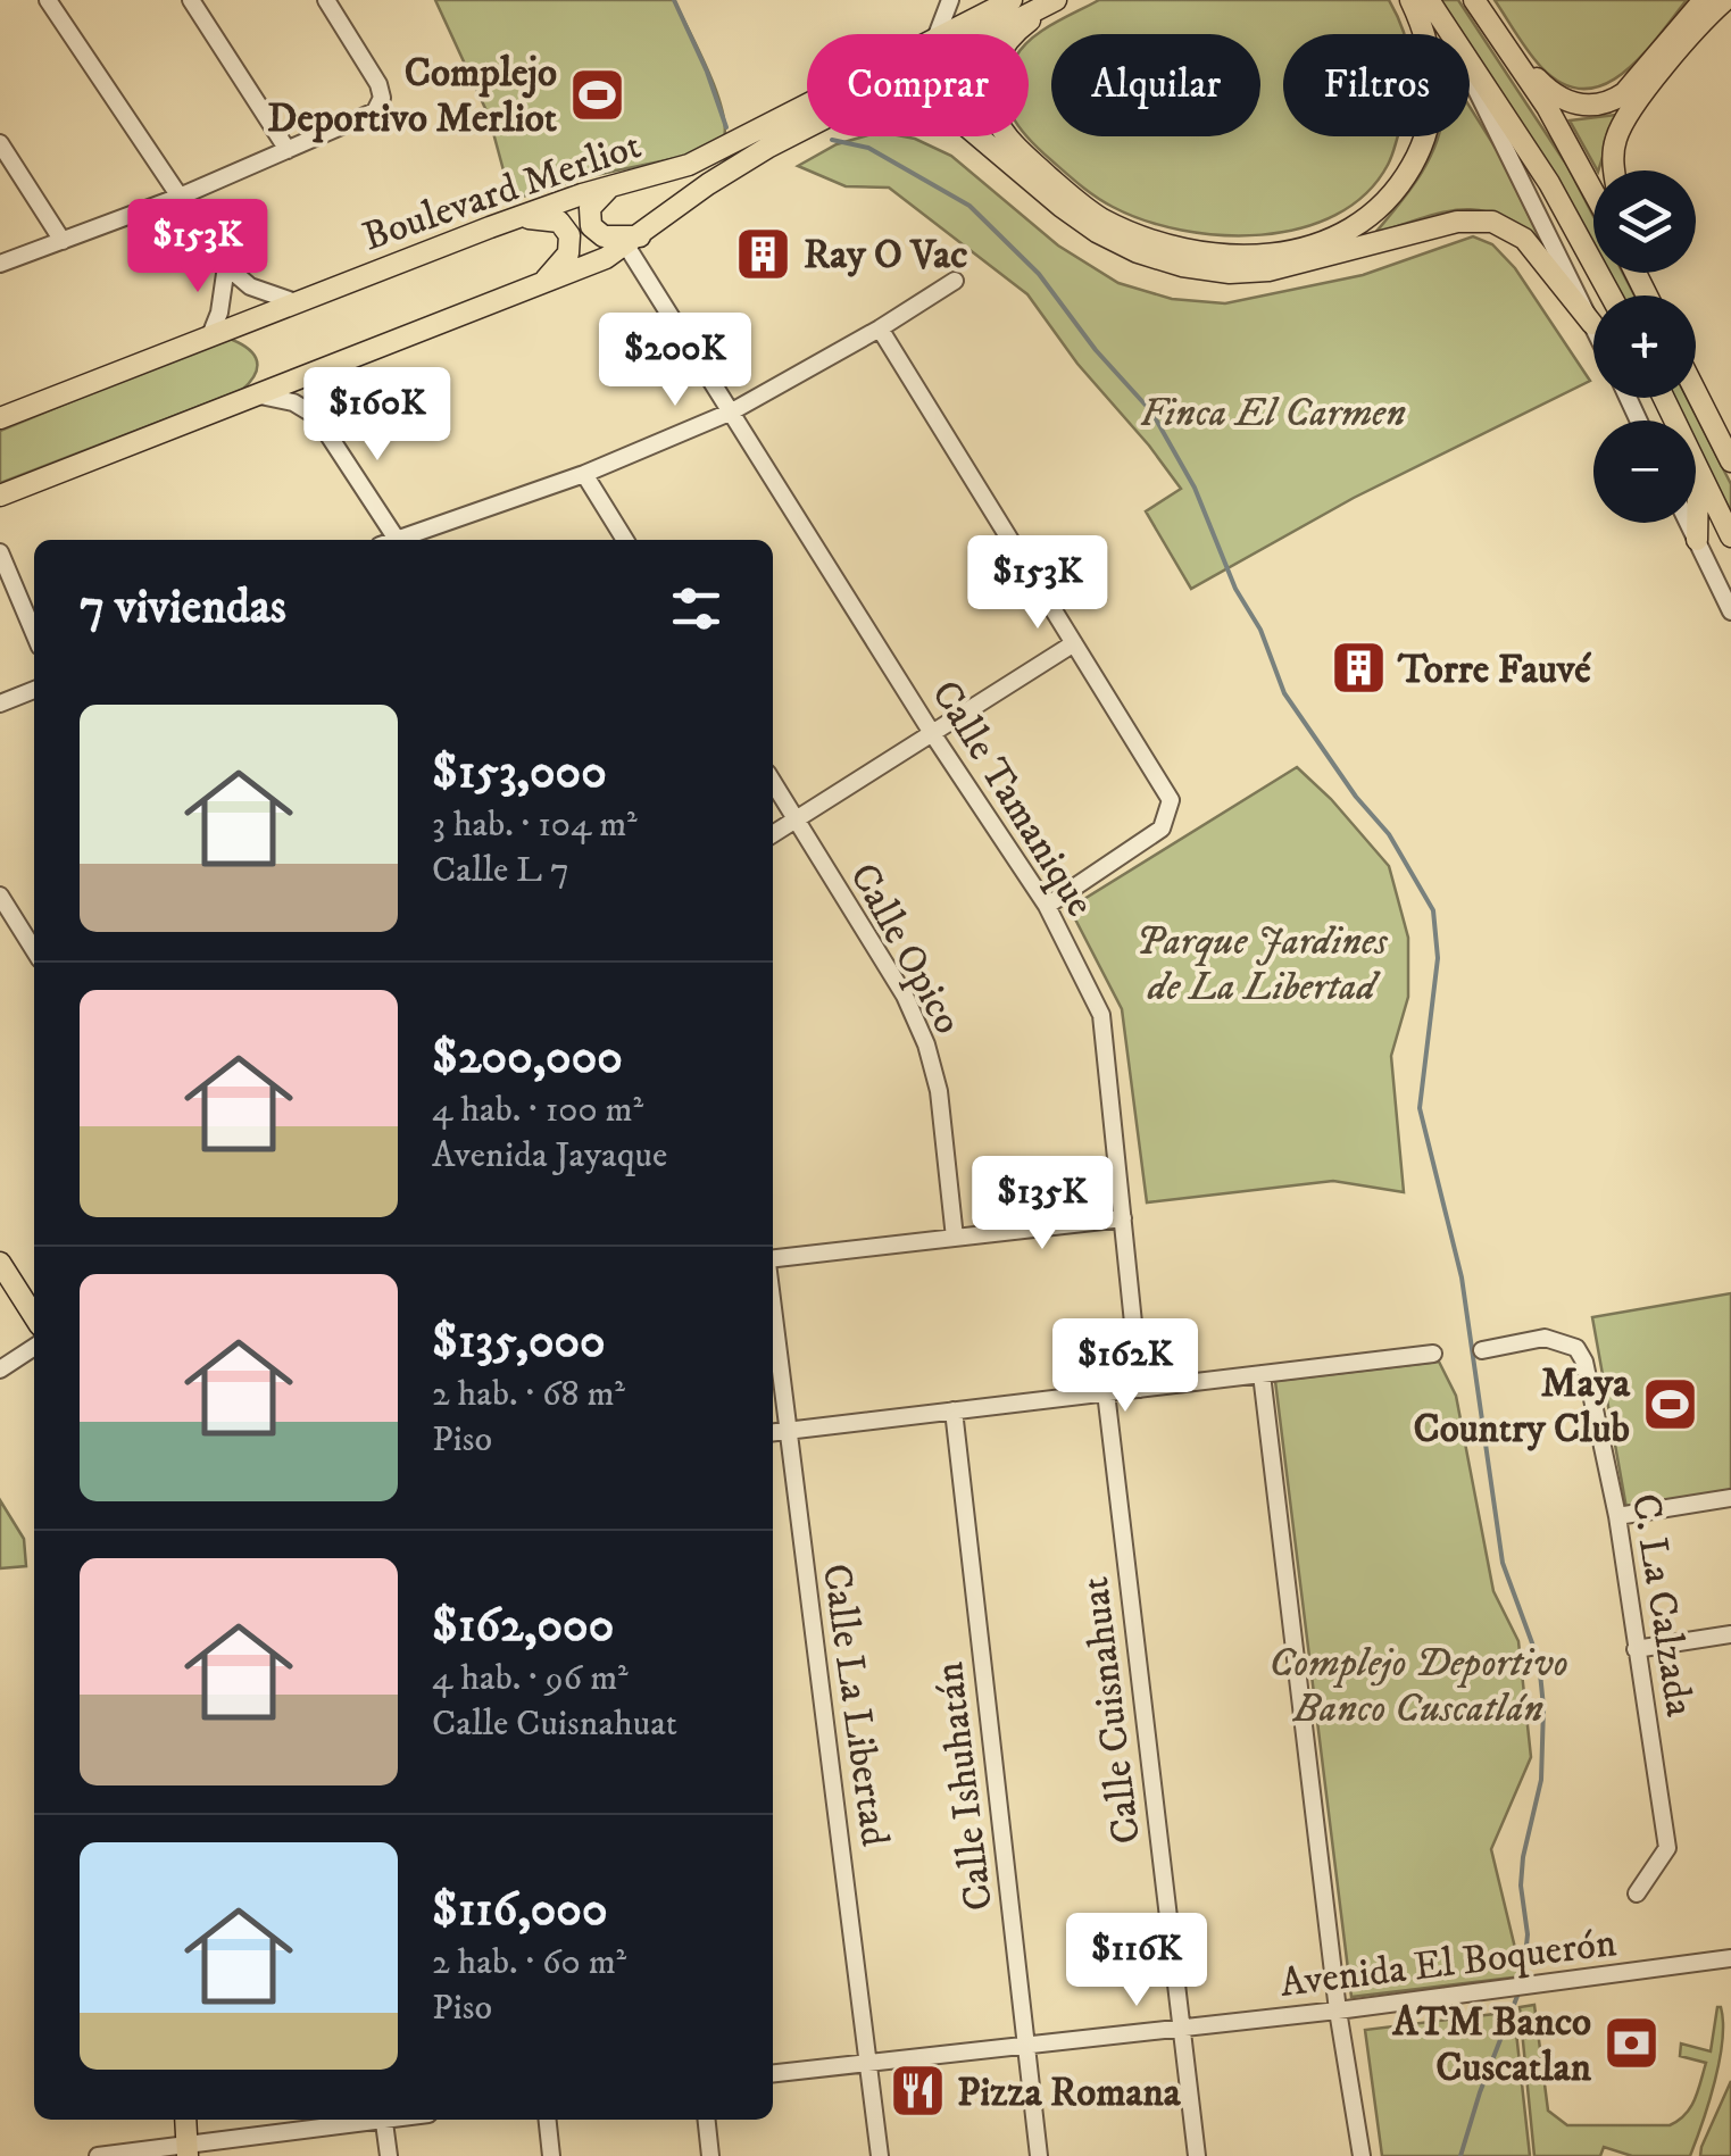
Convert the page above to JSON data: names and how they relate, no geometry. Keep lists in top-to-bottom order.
{
  "streets": {
    "main road": ["Boulevard Merliot"],
    "street": [
      "Calle Tamanique",
      "Calle Opico",
      "C. La Calzada",
      "Calle La Libertad",
      "Calle Cuisnahuat",
      "Calle Ishuhatán",
      "Avenida El Boquerón"
    ]
  },
  "crossings": [
    ["Boulevard Merliot", "Calle Tamanique"],
    ["Calle La Libertad", "Avenida El Boquerón"],
    ["Calle Cuisnahuat", "Avenida El Boquerón"],
    ["Calle Ishuhatán", "Avenida El Boquerón"]
  ],
  "parks": ["Finca El Carmen", "Parque Jardines de La Libertad", "Complejo Deportivo Banco Cuscatlán"],
  "places": {
    "sports": ["Complejo Deportivo Merliot", "Maya Country Club"],
    "building": ["Ray O Vac", "Torre Fauvé"],
    "bank": ["ATM Banco Cuscatlan"],
    "restaurant": ["Pizza Romana"]
  },
  "page": {
    "chip": ["Comprar", "Alquilar", "Filtros"],
    "map_buttons": ["+", "−"],
    "price": [
      "$153K",
      "$200K",
      "$160K",
      "$153K",
      "$135K",
      "$162K",
      "$116K"
    ],
    "heading": "7 viviendas",
    "list": [
      {
        "name": "$153,000",
        "note": "3 hab. · 104 m² · Calle L 7"
      },
      {
        "name": "$200,000",
        "note": "4 hab. · 100 m² · Avenida Jayaque"
      },
      {
        "name": "$135,000",
        "note": "2 hab. · 68 m² · Piso"
      },
      {
        "name": "$162,000",
        "note": "4 hab. · 96 m² · Calle Cuisnahuat"
      },
      {
        "name": "$116,000",
        "note": "2 hab. · 60 m² · Piso"
      }
    ]
  }
}
